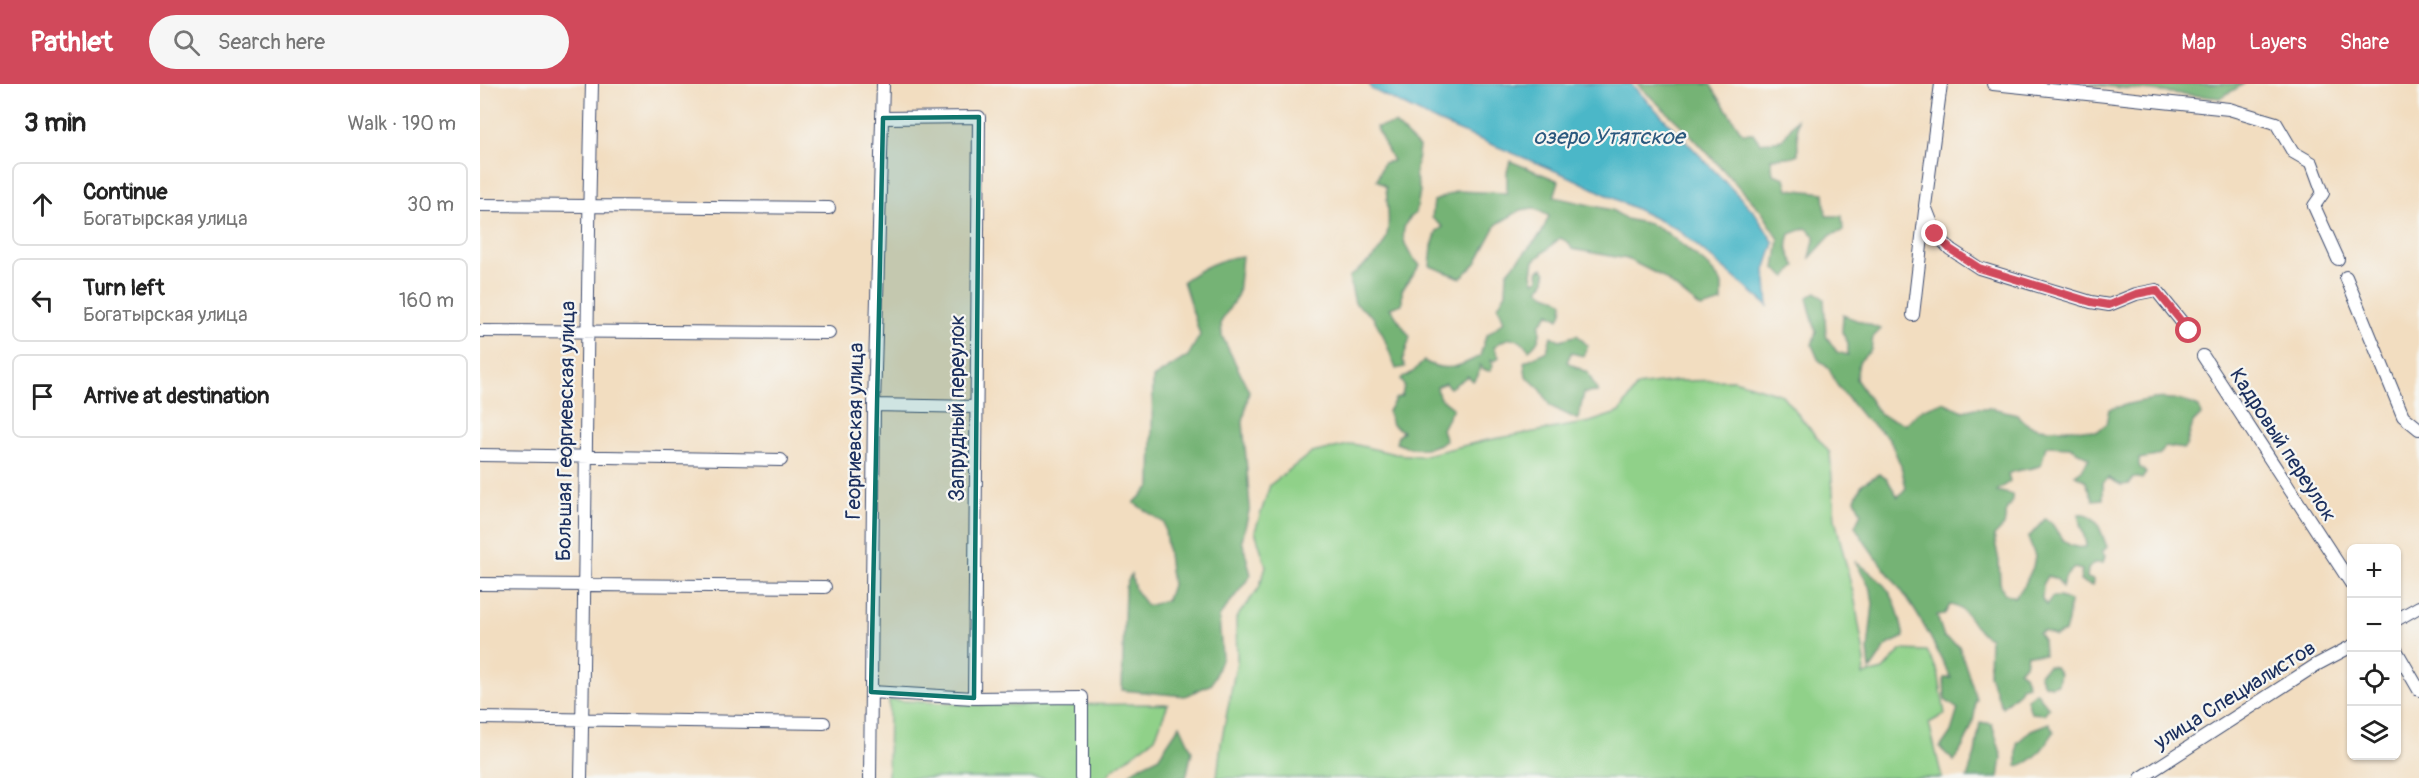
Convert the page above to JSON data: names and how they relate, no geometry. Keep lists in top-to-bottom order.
{
  "streets": {
    "street": [
      "Запрудный переулок",
      "Большая Георгиевская улица",
      "Георгиевская улица",
      "Кадровый переулок",
      "улица Специалистов"
    ]
  },
  "crossings": [
    ["Запрудный переулок", "Георгиевская улица"]
  ],
  "water": ["озеро Утятское"],
  "page": {
    "header": "Pathlet",
    "search": "Search here",
    "nav": ["Map", "Layers", "Share"],
    "heading": ["3 min", "Walk · 190 m"],
    "list": [
      ["Continue", "Богатырская улица", "30 m"],
      ["Turn left", "Богатырская улица", "160 m"],
      "Arrive at destination"
    ],
    "map_buttons": ["+", "−"]
  }
}
